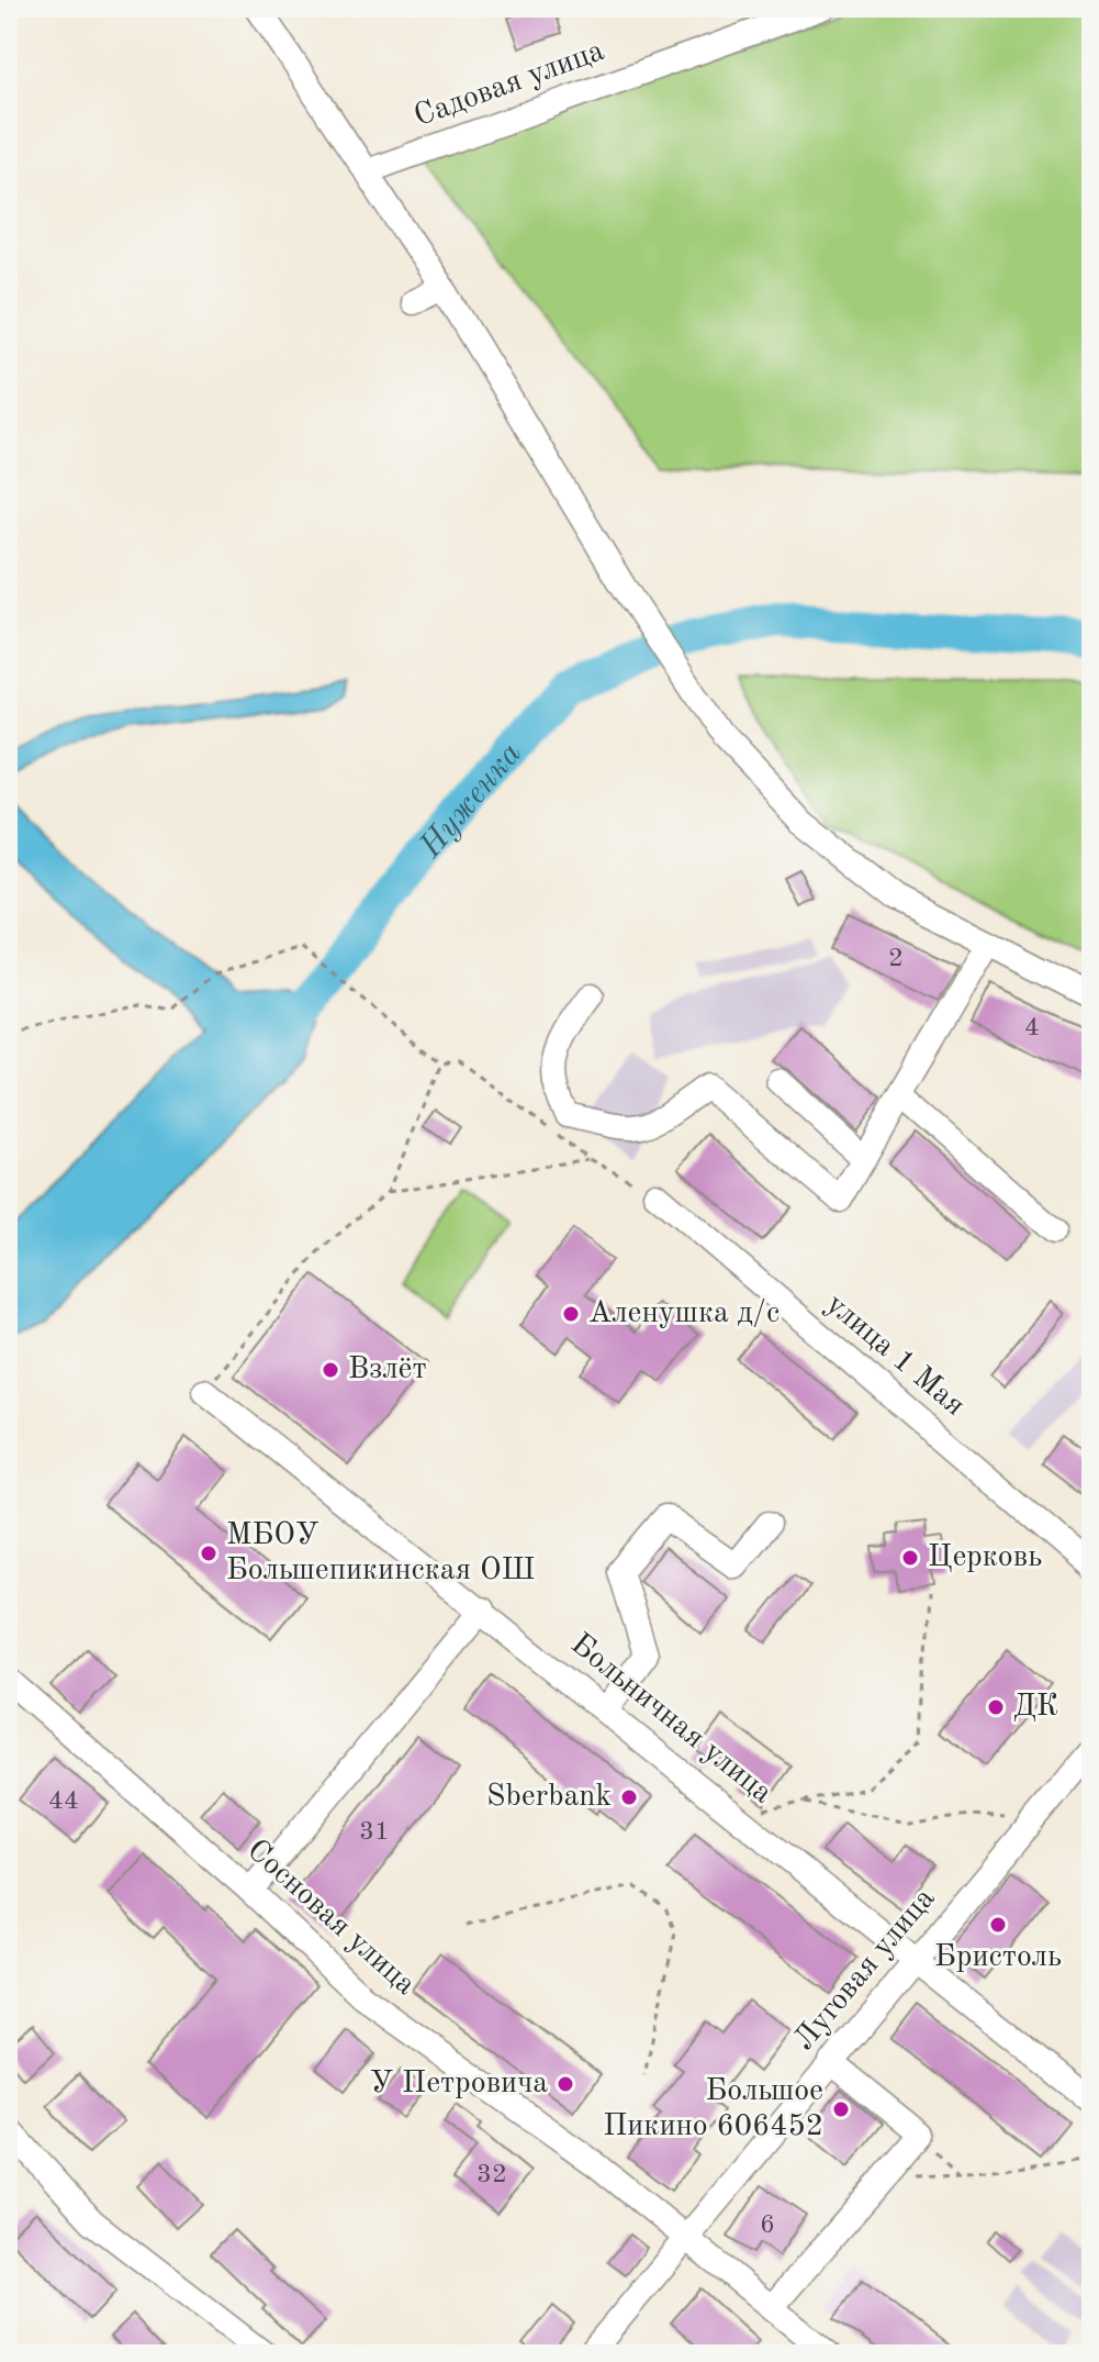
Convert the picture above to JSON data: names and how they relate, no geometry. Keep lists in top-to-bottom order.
{
  "streets": {
    "street": [
      "Садовая улица",
      "улица 1 Мая",
      "Больничная улица",
      "Сосновая улица",
      "Луговая улица"
    ]
  },
  "crossings": [
    ["Больничная улица", "Луговая улица"],
    ["Сосновая улица", "Луговая улица"]
  ],
  "water": ["Нуженка"],
  "places": [
    "Аленушка д/с",
    "Взлёт",
    "МБОУ Большепикинская ОШ",
    "Церковь",
    "ДК",
    "Sberbank",
    "Бристоль",
    "У Петровича",
    "Большое Пикино 606452"
  ],
  "house_numbers": [
    "2",
    "4",
    "44",
    "31",
    "32",
    "6"
  ]
}
